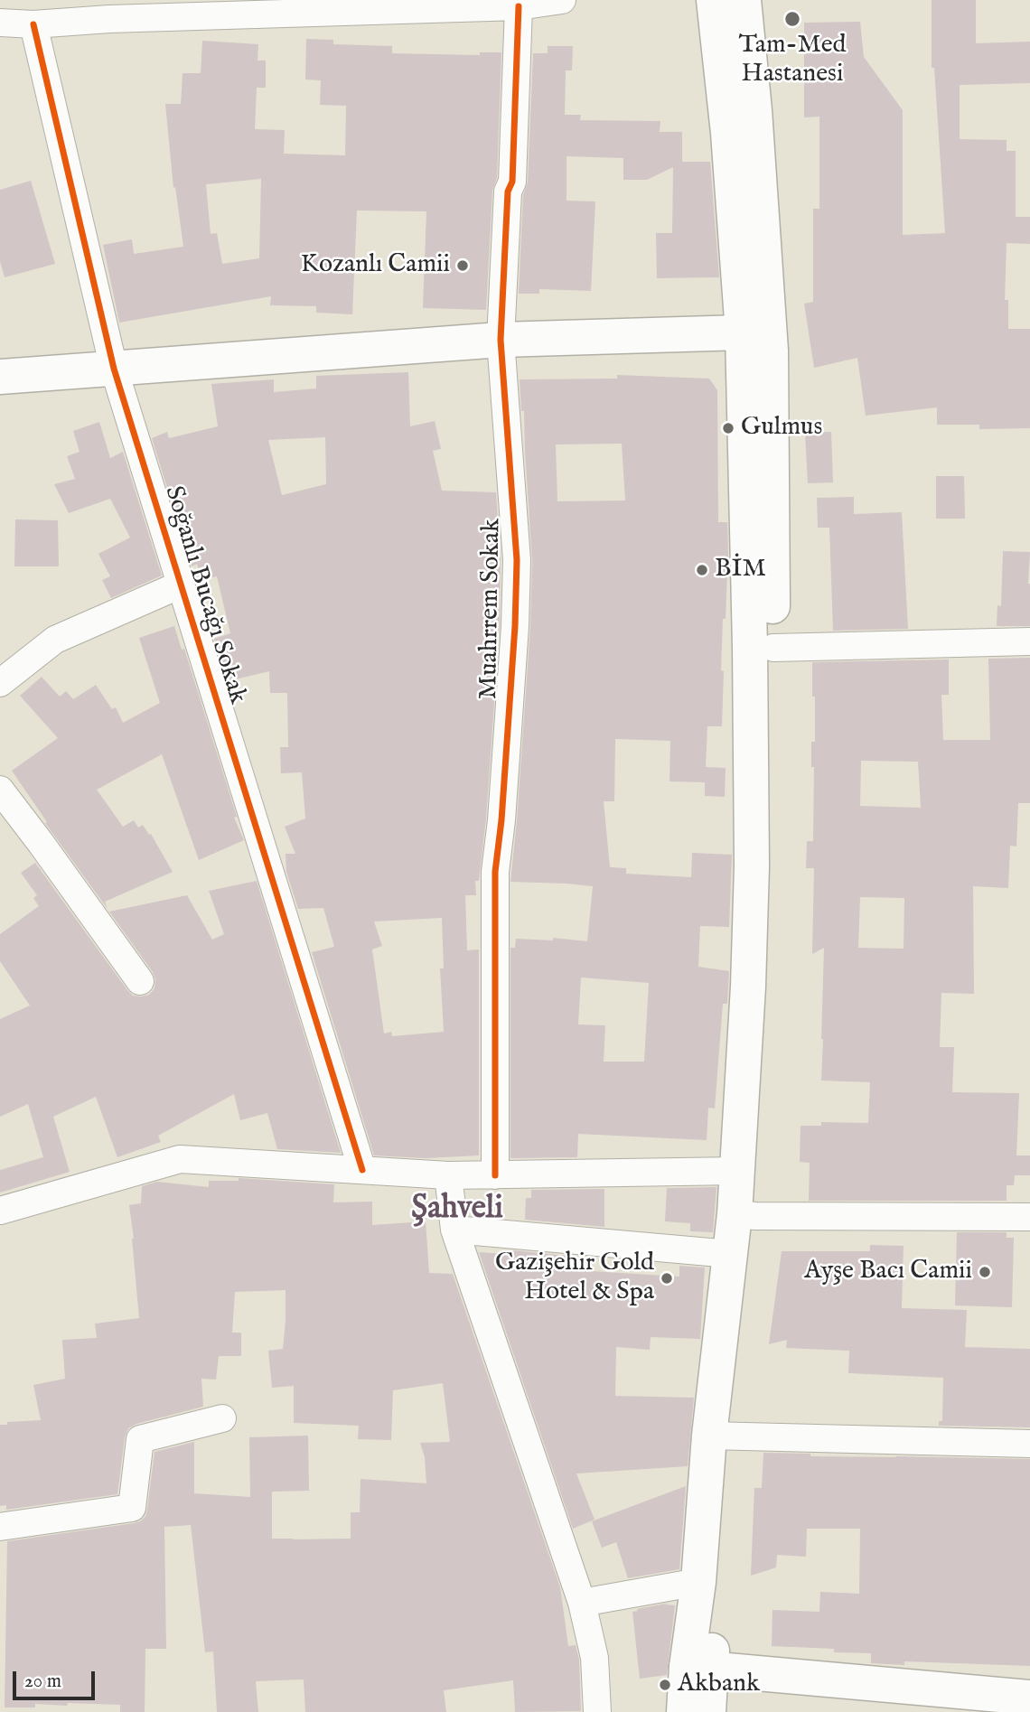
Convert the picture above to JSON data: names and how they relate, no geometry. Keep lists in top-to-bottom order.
{
  "streets": {
    "street": ["Soğanlı Bucağı Sokak", "Muahrrem Sokak"]
  },
  "districts": ["Şahveli"],
  "places": [
    "Tam-Med Hastanesi",
    "Kozanlı Camii",
    "Gulmus",
    "BİM",
    "Ayşe Bacı Camii",
    "Gazişehir Gold Hotel & Spa",
    "Akbank"
  ],
  "scale_bar": "20 m"
}
